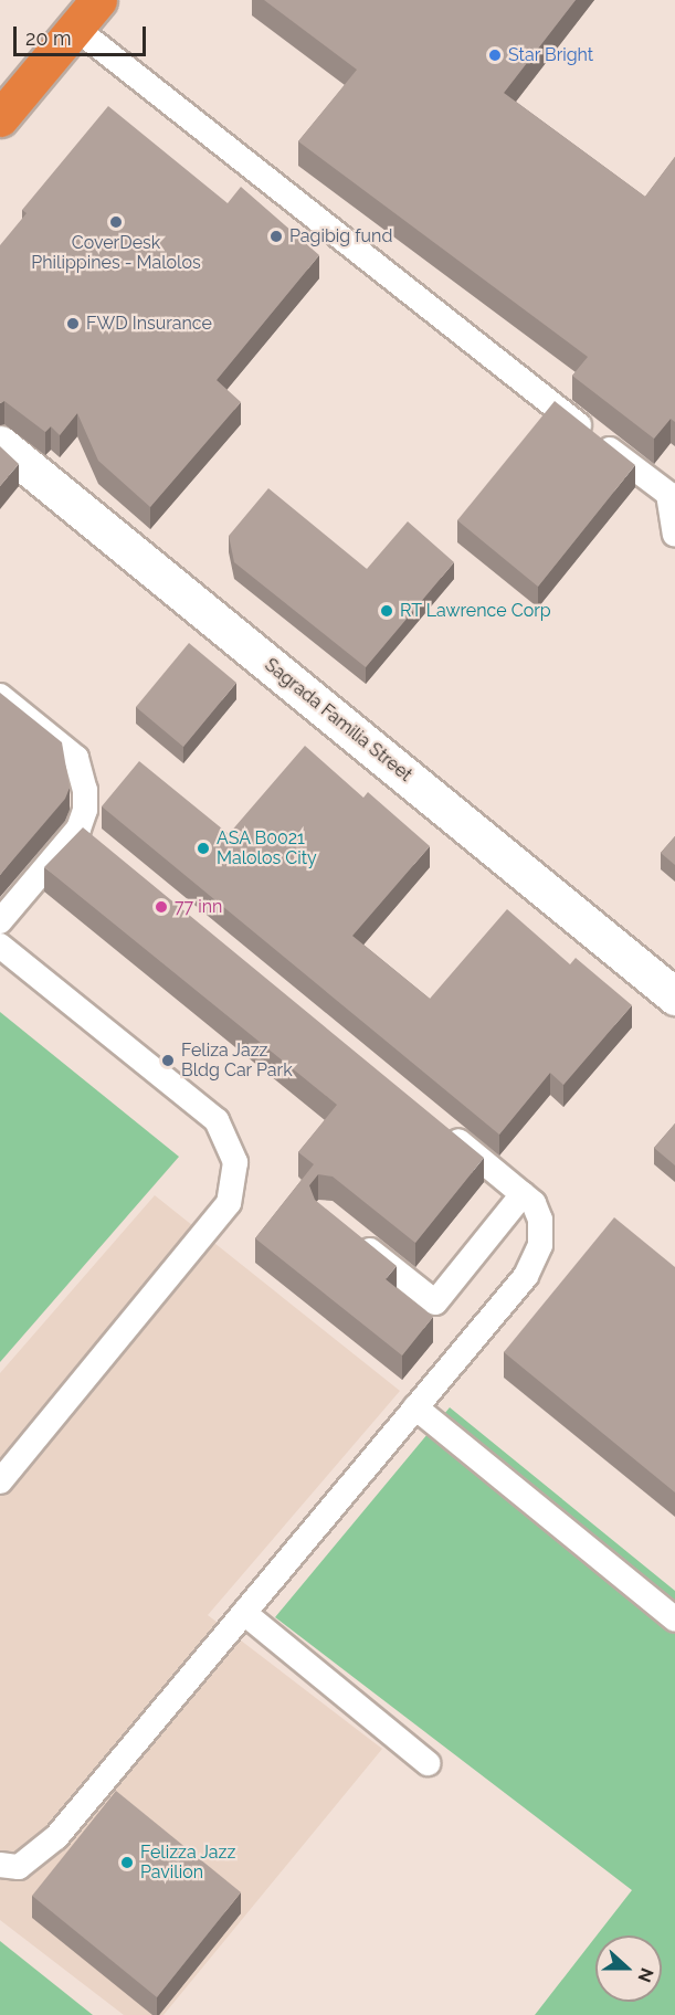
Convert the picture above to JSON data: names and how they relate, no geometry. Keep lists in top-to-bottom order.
{
  "streets": {
    "street": ["Sagrada Familia Street"]
  },
  "places": [
    "Star Bright",
    "CoverDesk Philippines - Malolos",
    "Pagibig fund",
    "FWD Insurance",
    "RT Lawrence Corp",
    "ASA B0021 Malolos City",
    "77 inn",
    "Feliza Jazz Bldg Car Park",
    "Felizza Jazz Pavilion"
  ],
  "scale_bar": "20 m",
  "north": "right"
}
